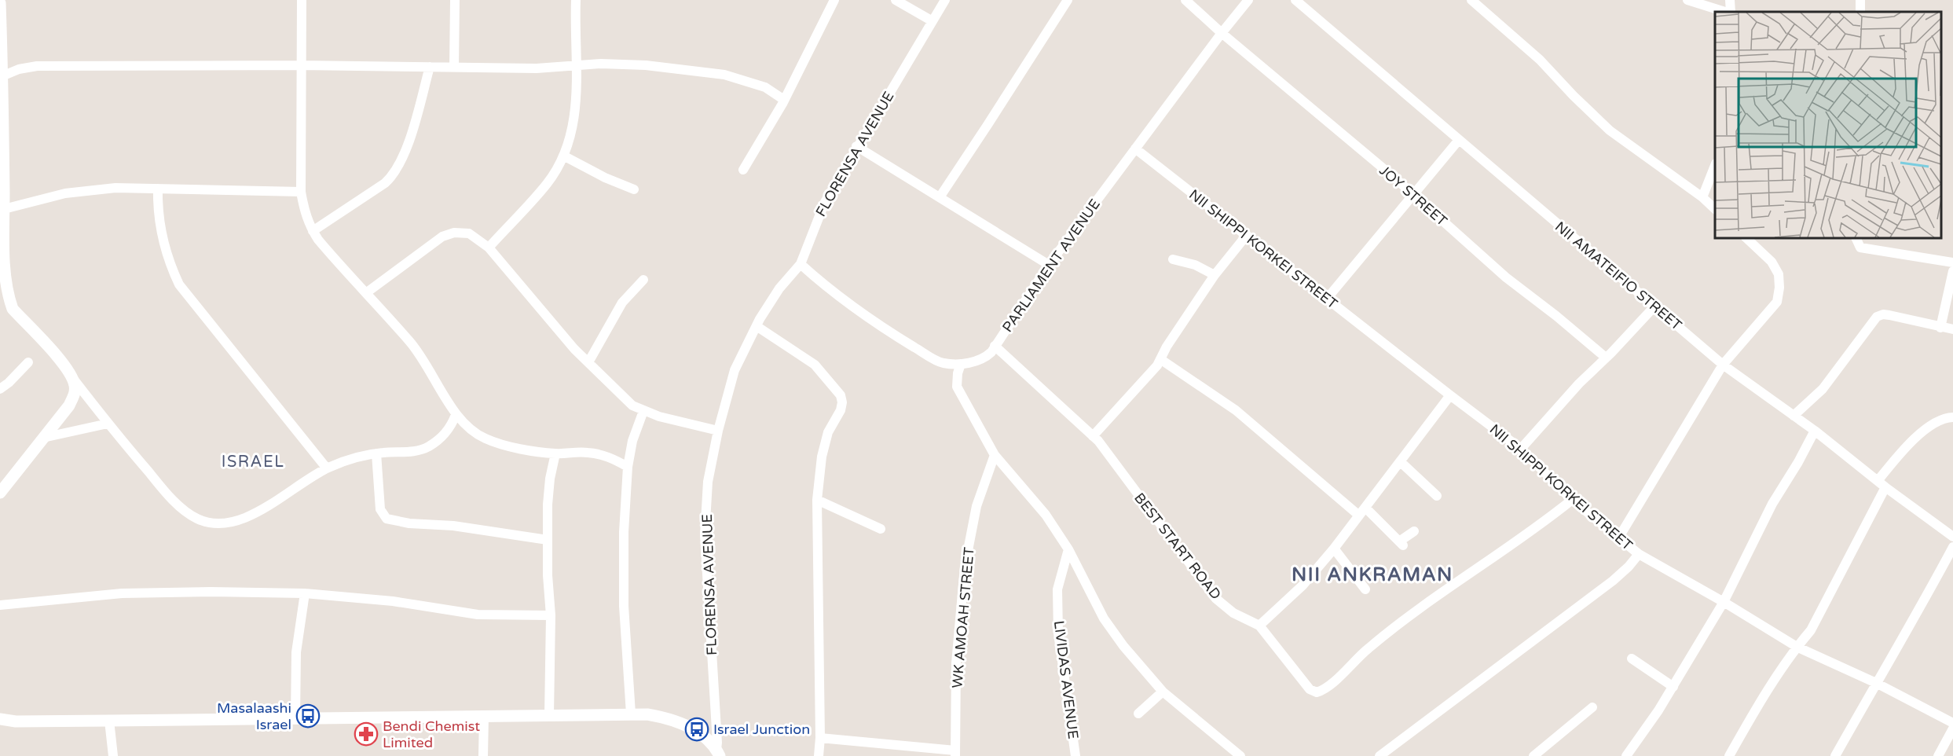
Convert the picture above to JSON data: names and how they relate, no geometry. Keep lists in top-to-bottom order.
{
  "streets": {
    "street": [
      "FLORENSA AVENUE",
      "JOY STREET",
      "NII SHIPPI KORKEI STREET",
      "PARLIAMENT AVENUE",
      "NII AMATEIFIO STREET",
      "BEST START ROAD",
      "WK AMOAH STREET",
      "LIVIDAS AVENUE"
    ]
  },
  "crossings": [
    ["FLORENSA AVENUE", "PARLIAMENT AVENUE"],
    ["JOY STREET", "PARLIAMENT AVENUE"],
    ["NII SHIPPI KORKEI STREET", "PARLIAMENT AVENUE"],
    ["NII SHIPPI KORKEI STREET", "BEST START ROAD"],
    ["PARLIAMENT AVENUE", "BEST START ROAD"]
  ],
  "districts": ["ISRAEL", "NII ANKRAMAN"],
  "places": {
    "bus stop": ["Masalaashi Israel", "Israel Junction"],
    "pharmacy": ["Bendi Chemist Limited"]
  }
}
